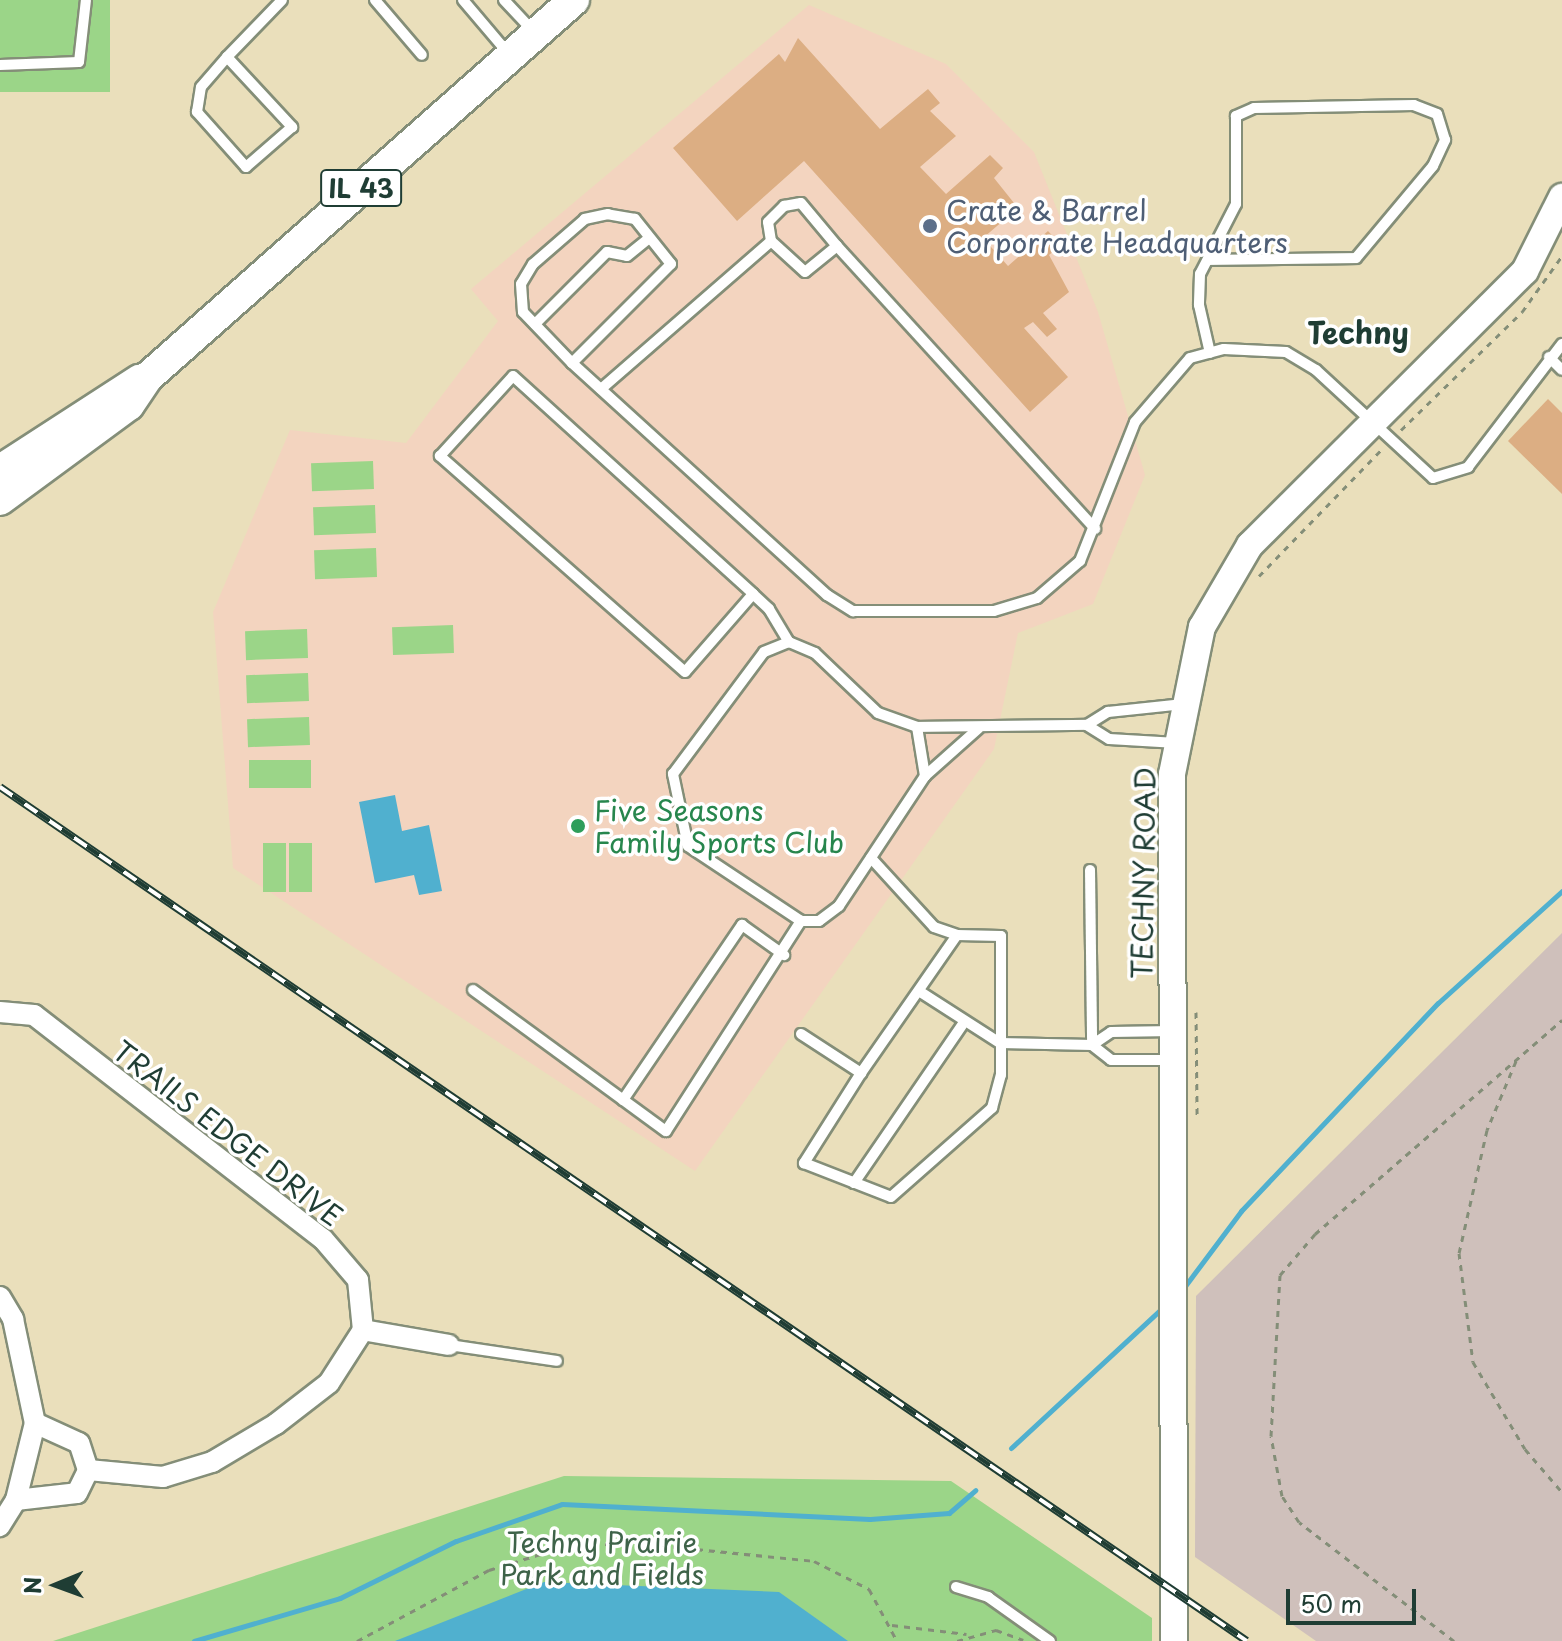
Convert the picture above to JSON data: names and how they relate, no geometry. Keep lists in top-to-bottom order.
{
  "streets": {
    "main road": ["IL 43", "TECHNY ROAD"],
    "street": ["TRAILS EDGE DRIVE"]
  },
  "districts": ["Techny"],
  "parks": ["Techny Prairie Park and Fields"],
  "places": ["Crate & Barrel Corporrate Headquarters", "Five Seasons Family Sports Club"],
  "scale_bar": "50 m",
  "north": "left"
}
